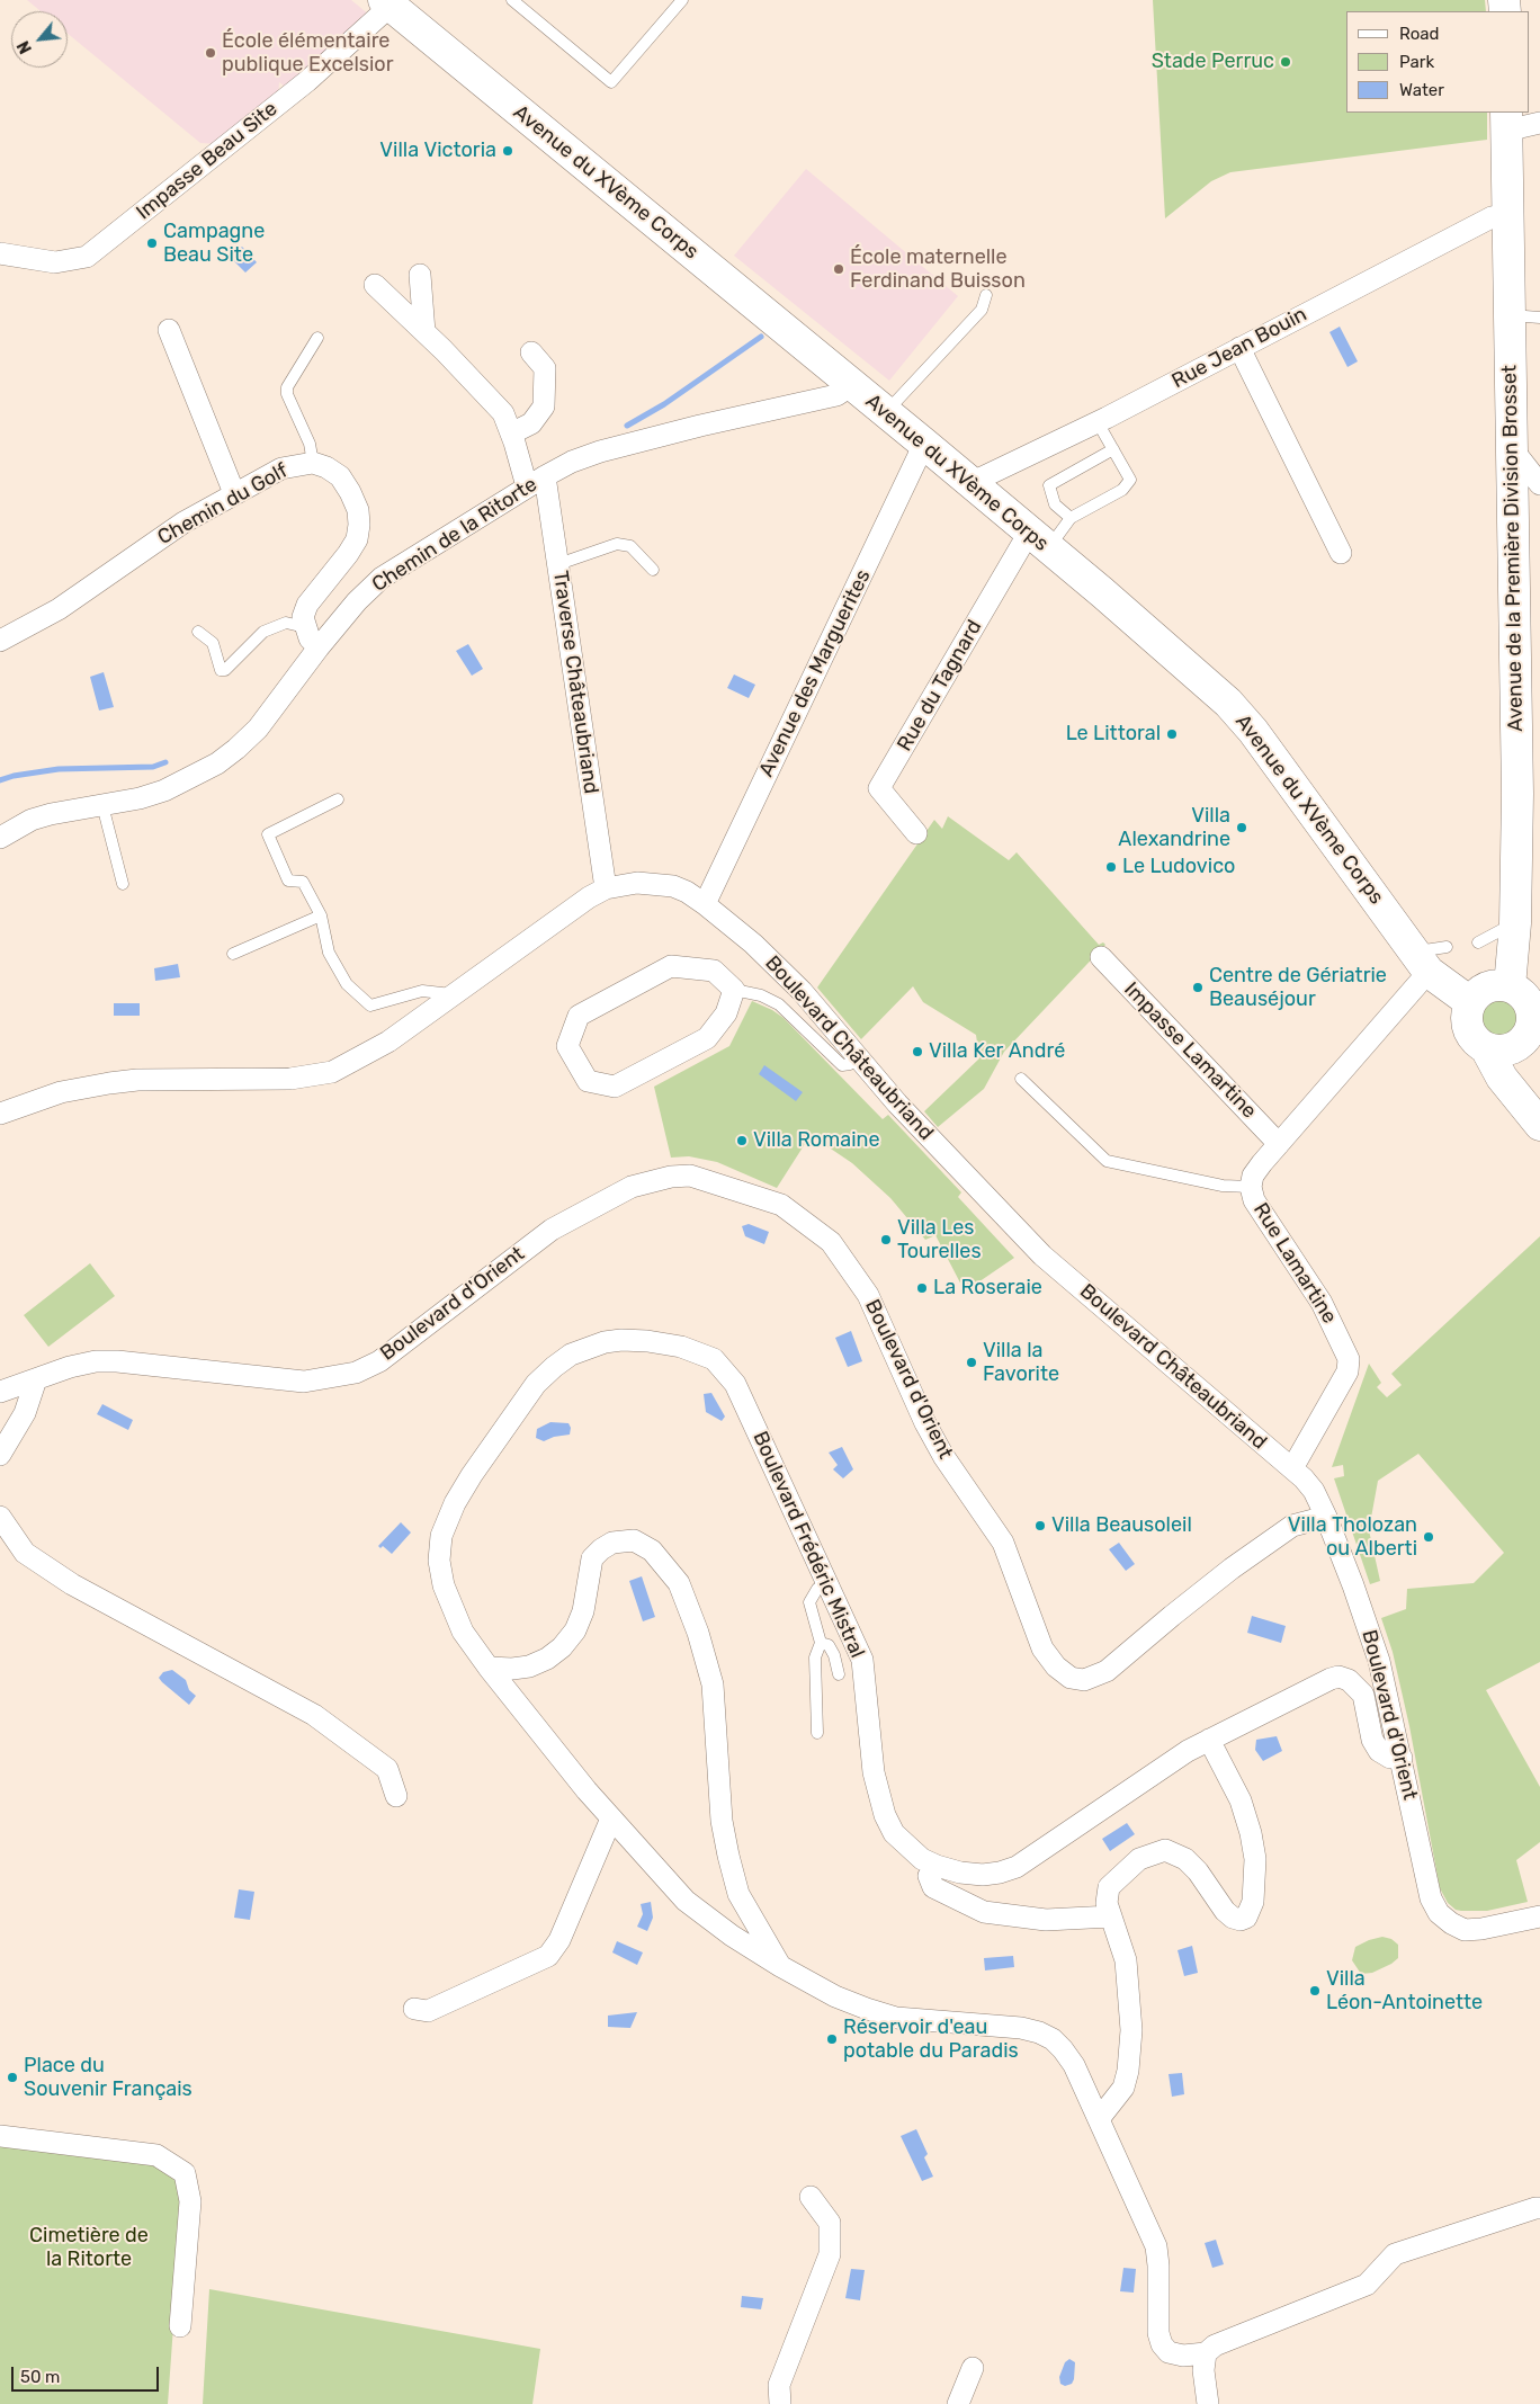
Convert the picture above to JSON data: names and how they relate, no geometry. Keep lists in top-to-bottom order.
{
  "streets": {
    "main road": ["Avenue du XVème Corps", "Avenue de la Première Division Brosset"],
    "street": [
      "Impasse Beau Site",
      "Rue Jean Bouin",
      "Chemin du Golf",
      "Chemin de la Ritorte",
      "Avenue des Marguerites",
      "Traverse Châteaubriand",
      "Rue du Tagnard",
      "Boulevard Châteaubriand",
      "Impasse Lamartine",
      "Rue Lamartine",
      "Boulevard d'Orient",
      "Boulevard Frédéric Mistral"
    ]
  },
  "crossings": [
    ["Impasse Beau Site", "Avenue du XVème Corps"],
    ["Avenue du XVème Corps", "Rue Jean Bouin"],
    ["Avenue du XVème Corps", "Chemin de la Ritorte"],
    ["Avenue du XVème Corps", "Avenue de la Première Division Brosset"],
    ["Avenue du XVème Corps", "Avenue des Marguerites"],
    ["Avenue du XVème Corps", "Rue du Tagnard"],
    ["Avenue du XVème Corps", "Rue Lamartine"],
    ["Rue Jean Bouin", "Avenue de la Première Division Brosset"],
    ["Chemin de la Ritorte", "Traverse Châteaubriand"],
    ["Avenue des Marguerites", "Boulevard Châteaubriand"],
    ["Traverse Châteaubriand", "Boulevard Châteaubriand"],
    ["Boulevard Châteaubriand", "Rue Lamartine"],
    ["Boulevard Châteaubriand", "Boulevard d'Orient"],
    ["Impasse Lamartine", "Rue Lamartine"],
    ["Boulevard d'Orient", "Boulevard Frédéric Mistral"]
  ],
  "parks": ["Cimetière de la Ritorte"],
  "places": [
    "École élémentaire publique Excelsior",
    "Stade Perruc",
    "Villa Victoria",
    "Campagne Beau Site",
    "École maternelle Ferdinand Buisson",
    "Le Littoral",
    "Villa Alexandrine",
    "Le Ludovico",
    "Centre de Gériatrie Beauséjour",
    "Villa Ker André",
    "Villa Romaine",
    "Villa Les Tourelles",
    "La Roseraie",
    "Villa la Favorite",
    "Villa Beausoleil",
    "Villa Tholozan ou Alberti",
    "Villa Léon-Antoinette",
    "Réservoir d'eau potable du Paradis",
    "Place du Souvenir Français"
  ],
  "legend": ["Road", "Park", "Water"],
  "scale_bar": "50 m",
  "north": "bottom left"
}
